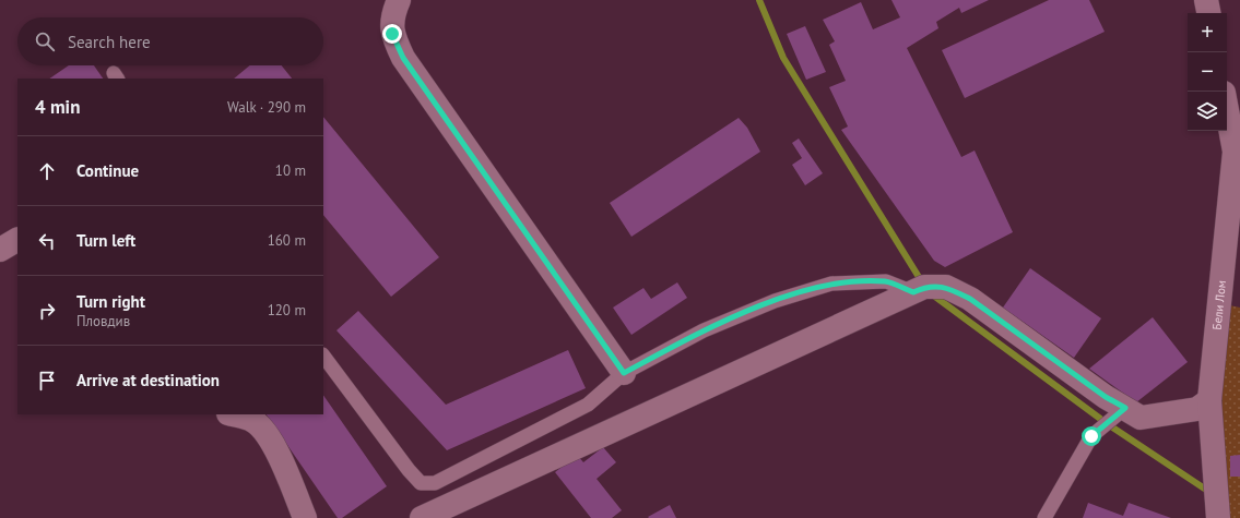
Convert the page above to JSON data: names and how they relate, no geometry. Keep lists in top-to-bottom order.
{
  "streets": {
    "street": ["Бели Лом"]
  },
  "page": {
    "map_buttons": ["+", "−"],
    "search": "Search here",
    "heading": ["4 min", "Walk · 290 m"],
    "list": [
      ["Continue", "10 m"],
      ["Turn left", "160 m"],
      ["Turn right", "Пловдив", "120 m"],
      "Arrive at destination"
    ]
  }
}
